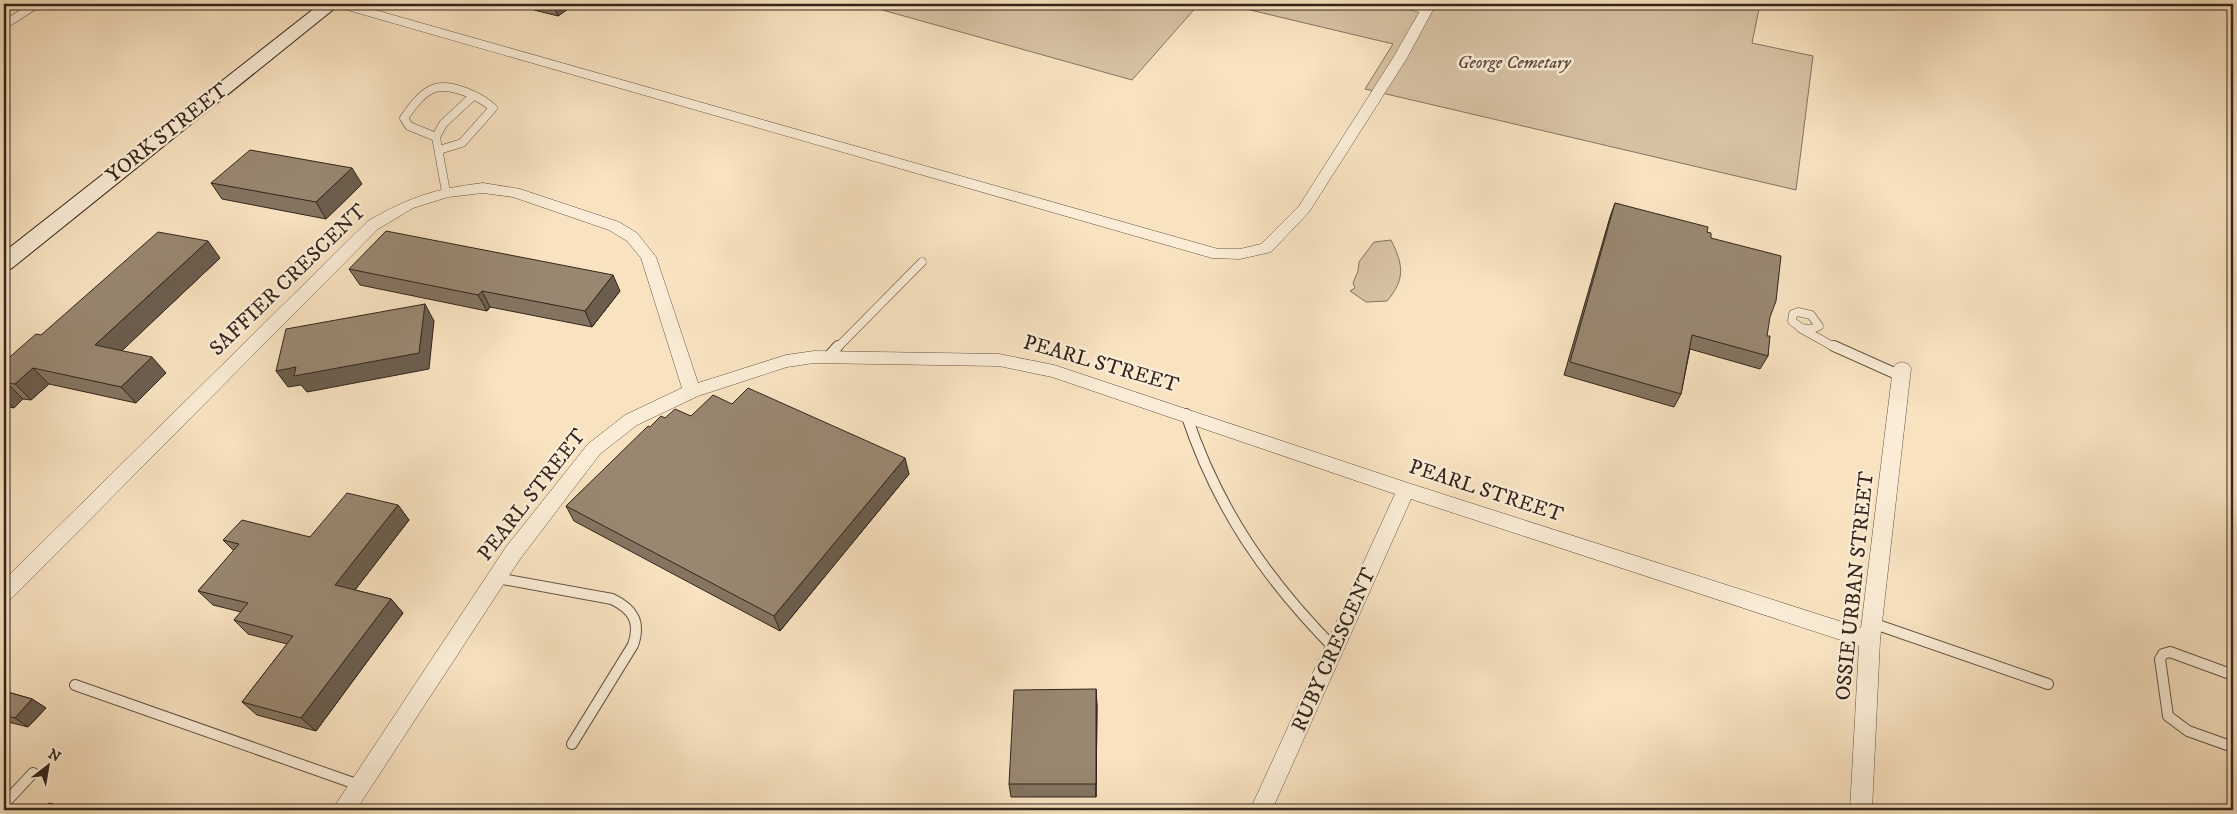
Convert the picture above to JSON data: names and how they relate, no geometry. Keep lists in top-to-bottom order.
{
  "streets": {
    "main road": ["YORK STREET"],
    "street": [
      "SAFFIER CRESCENT",
      "PEARL STREET",
      "OSSIE URBAN STREET",
      "RUBY CRESCENT"
    ]
  },
  "crossings": [
    ["SAFFIER CRESCENT", "PEARL STREET"],
    ["PEARL STREET", "OSSIE URBAN STREET"],
    ["PEARL STREET", "RUBY CRESCENT"]
  ],
  "parks": ["George Cemetary"],
  "north": "top right"
}
